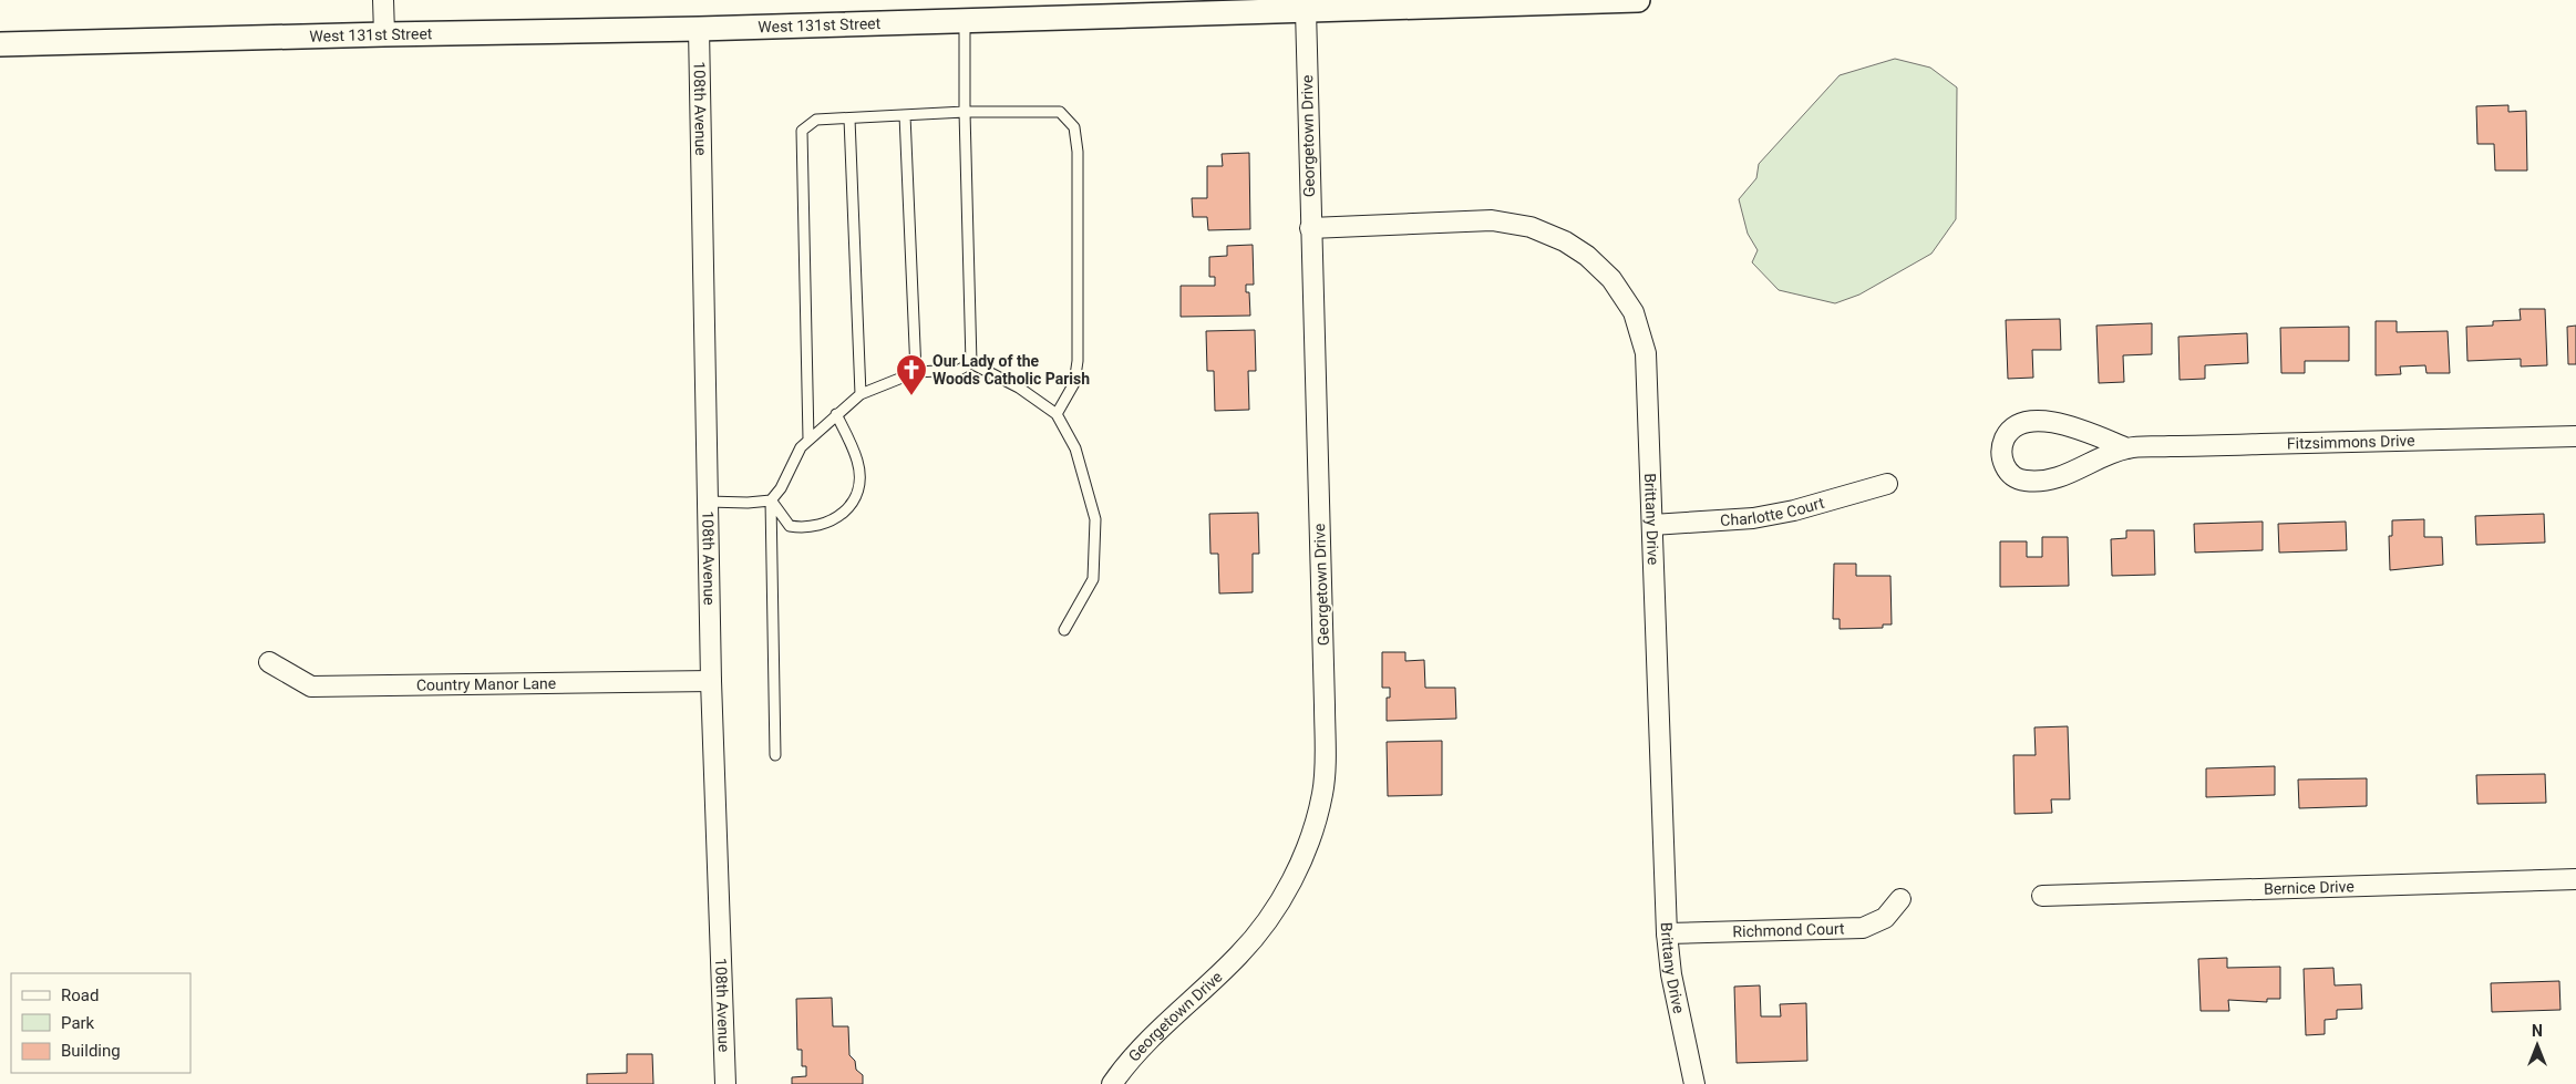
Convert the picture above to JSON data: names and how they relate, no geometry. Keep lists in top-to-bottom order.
{
  "streets": {
    "street": [
      "West 131st Street",
      "108th Avenue",
      "Georgetown Drive",
      "Fitzsimmons Drive",
      "Charlotte Court",
      "Brittany Drive",
      "Country Manor Lane",
      "Bernice Drive",
      "Richmond Court"
    ]
  },
  "crossings": [
    ["West 131st Street", "108th Avenue"],
    ["West 131st Street", "Georgetown Drive"],
    ["108th Avenue", "Country Manor Lane"],
    ["Georgetown Drive", "Brittany Drive"],
    ["Charlotte Court", "Brittany Drive"],
    ["Brittany Drive", "Richmond Court"]
  ],
  "places": {
    "church": ["Our Lady of the Woods Catholic Parish"]
  },
  "legend": ["Road", "Park", "Building"],
  "north": "top"
}
